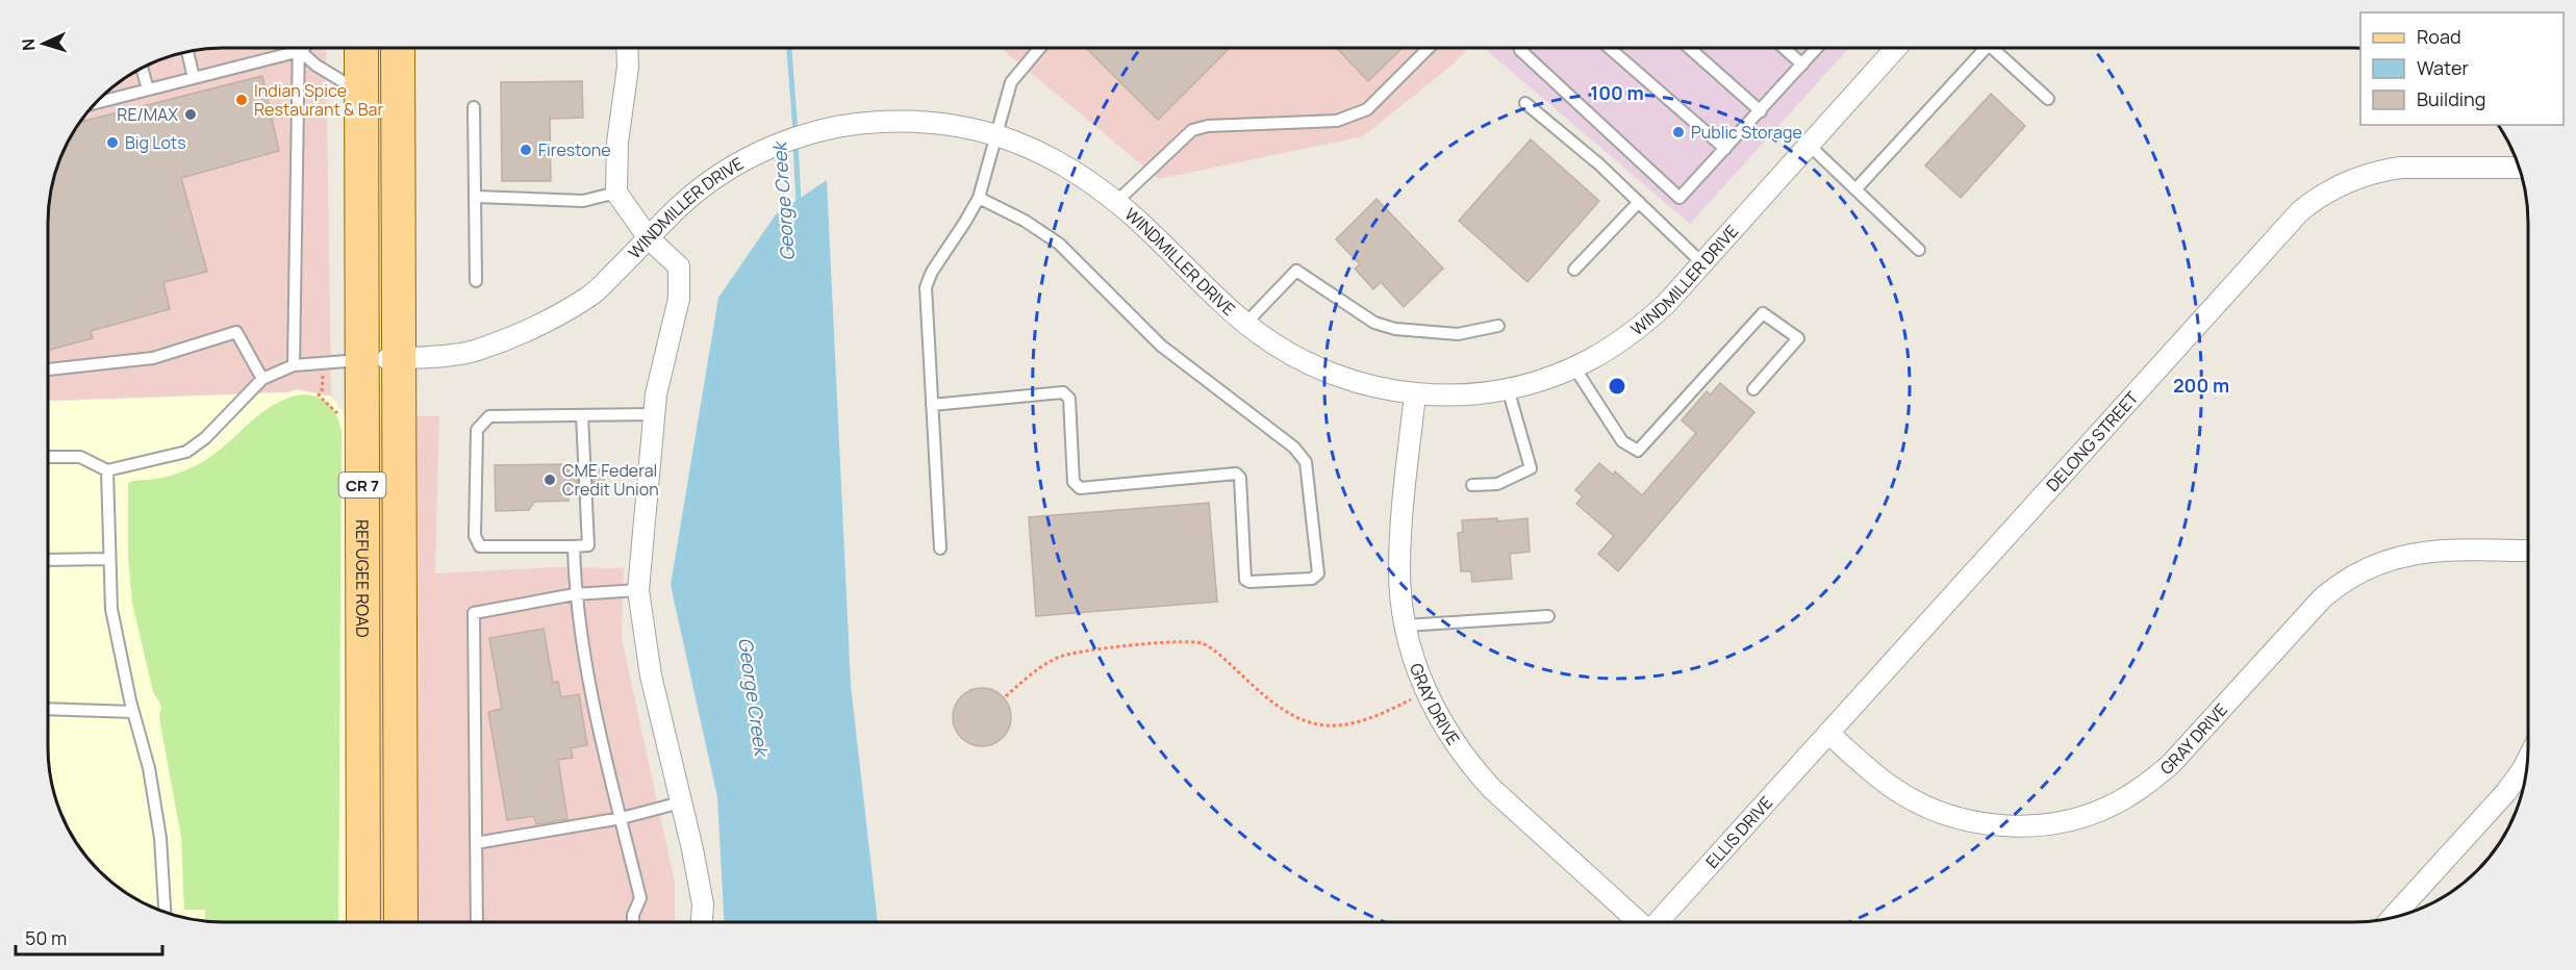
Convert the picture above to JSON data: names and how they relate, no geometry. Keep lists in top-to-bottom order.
{
  "streets": {
    "main road": ["CR 7", "REFUGEE ROAD"],
    "street": [
      "WINDMILLER DRIVE",
      "DELONG STREET",
      "GRAY DRIVE",
      "ELLIS DRIVE"
    ]
  },
  "crossings": [
    ["WINDMILLER DRIVE", "REFUGEE ROAD"],
    ["WINDMILLER DRIVE", "GRAY DRIVE"],
    ["DELONG STREET", "GRAY DRIVE"],
    ["DELONG STREET", "ELLIS DRIVE"],
    ["GRAY DRIVE", "ELLIS DRIVE"]
  ],
  "water": ["George Creek"],
  "places": [
    "Indian Spice Restaurant & Bar",
    "RE/MAX",
    "Public Storage",
    "Big Lots",
    "Firestone",
    "CME Federal Credit Union"
  ],
  "legend": ["Road", "Water", "Building"],
  "scale_bar": "50 m",
  "north": "left",
  "rings": ["100 m", "200 m"]
}
